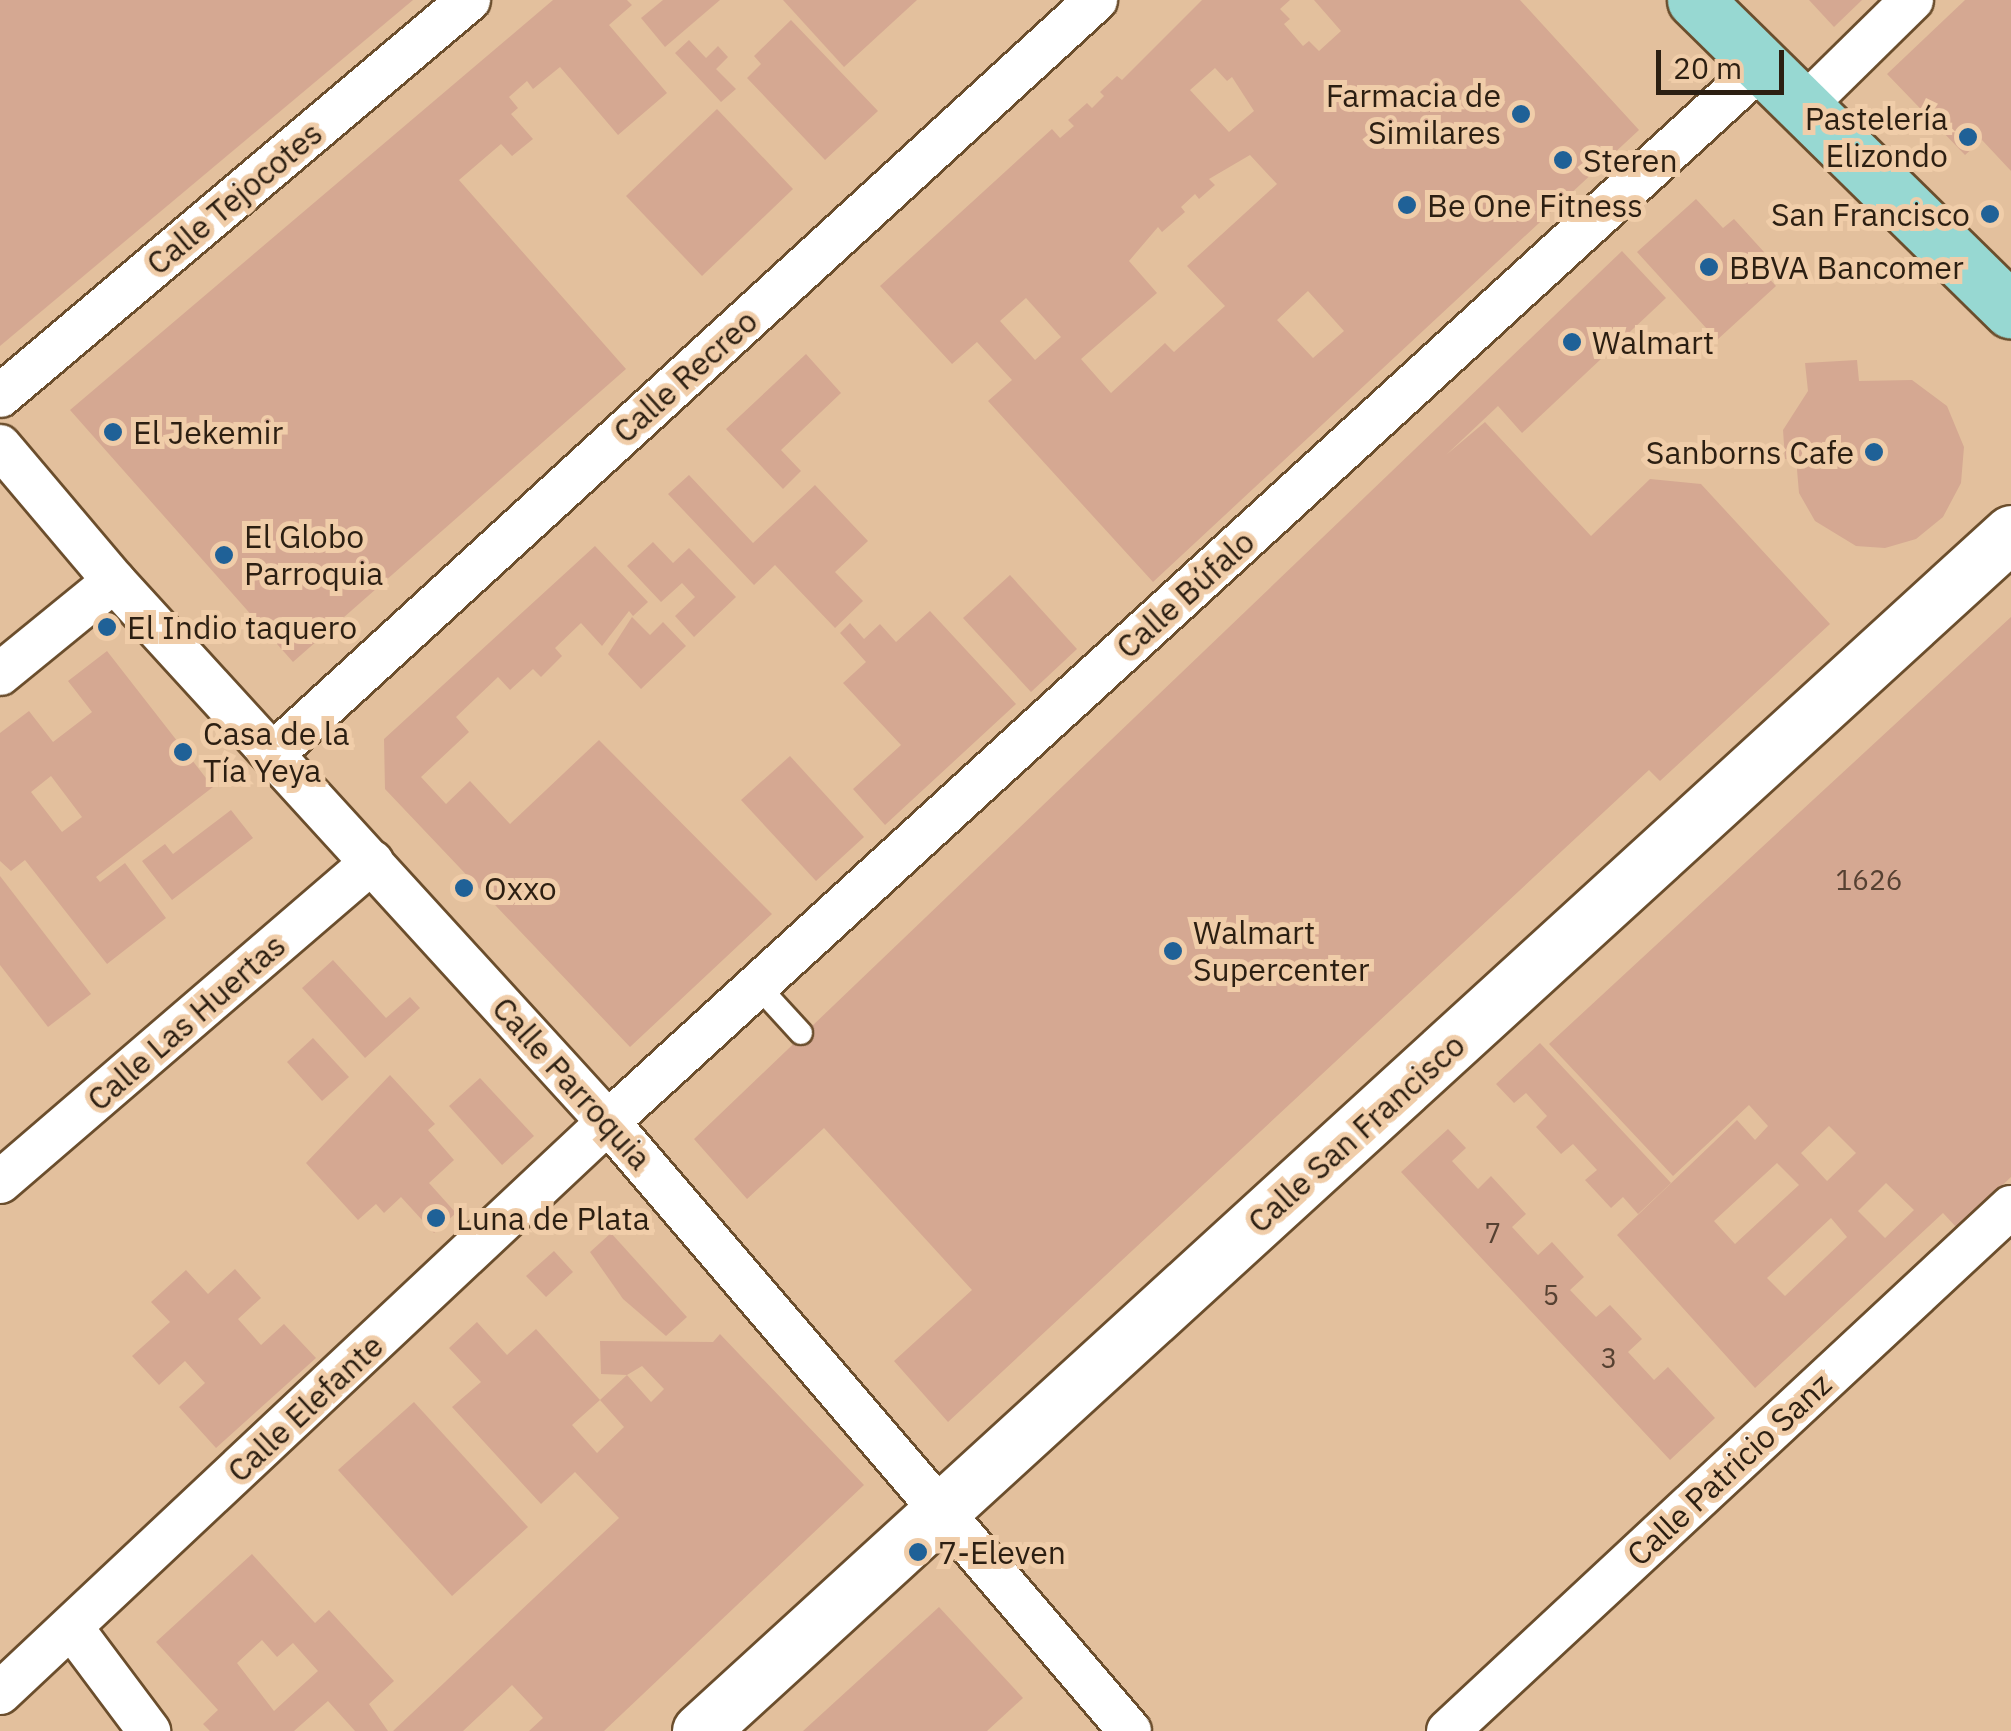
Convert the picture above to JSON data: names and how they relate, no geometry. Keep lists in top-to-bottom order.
{
  "streets": {
    "street": [
      "Calle Tejocotes",
      "Calle Recreo",
      "Calle Búfalo",
      "Calle Las Huertas",
      "Calle Parroquia",
      "Calle San Francisco",
      "Calle Elefante",
      "Calle Patricio Sanz"
    ]
  },
  "crossings": [
    ["Calle Recreo", "Calle Parroquia"],
    ["Calle Búfalo", "Calle Parroquia"],
    ["Calle Búfalo", "Calle Elefante"],
    ["Calle Las Huertas", "Calle Parroquia"],
    ["Calle Parroquia", "Calle San Francisco"],
    ["Calle Parroquia", "Calle Elefante"]
  ],
  "places": [
    "Farmacia de Similares",
    "Pastelería Elizondo",
    "Steren",
    "Be One Fitness",
    "San Francisco",
    "BBVA Bancomer",
    "Walmart",
    "El Jekemir",
    "Sanborns Cafe",
    "El Globo Parroquia",
    "El Indio taquero",
    "Casa de la Tía Yeya",
    "Oxxo",
    "Walmart Supercenter",
    "Luna de Plata",
    "7-Eleven"
  ],
  "house_numbers": [
    "1626",
    "7",
    "5",
    "3"
  ],
  "scale_bar": "20 m"
}
